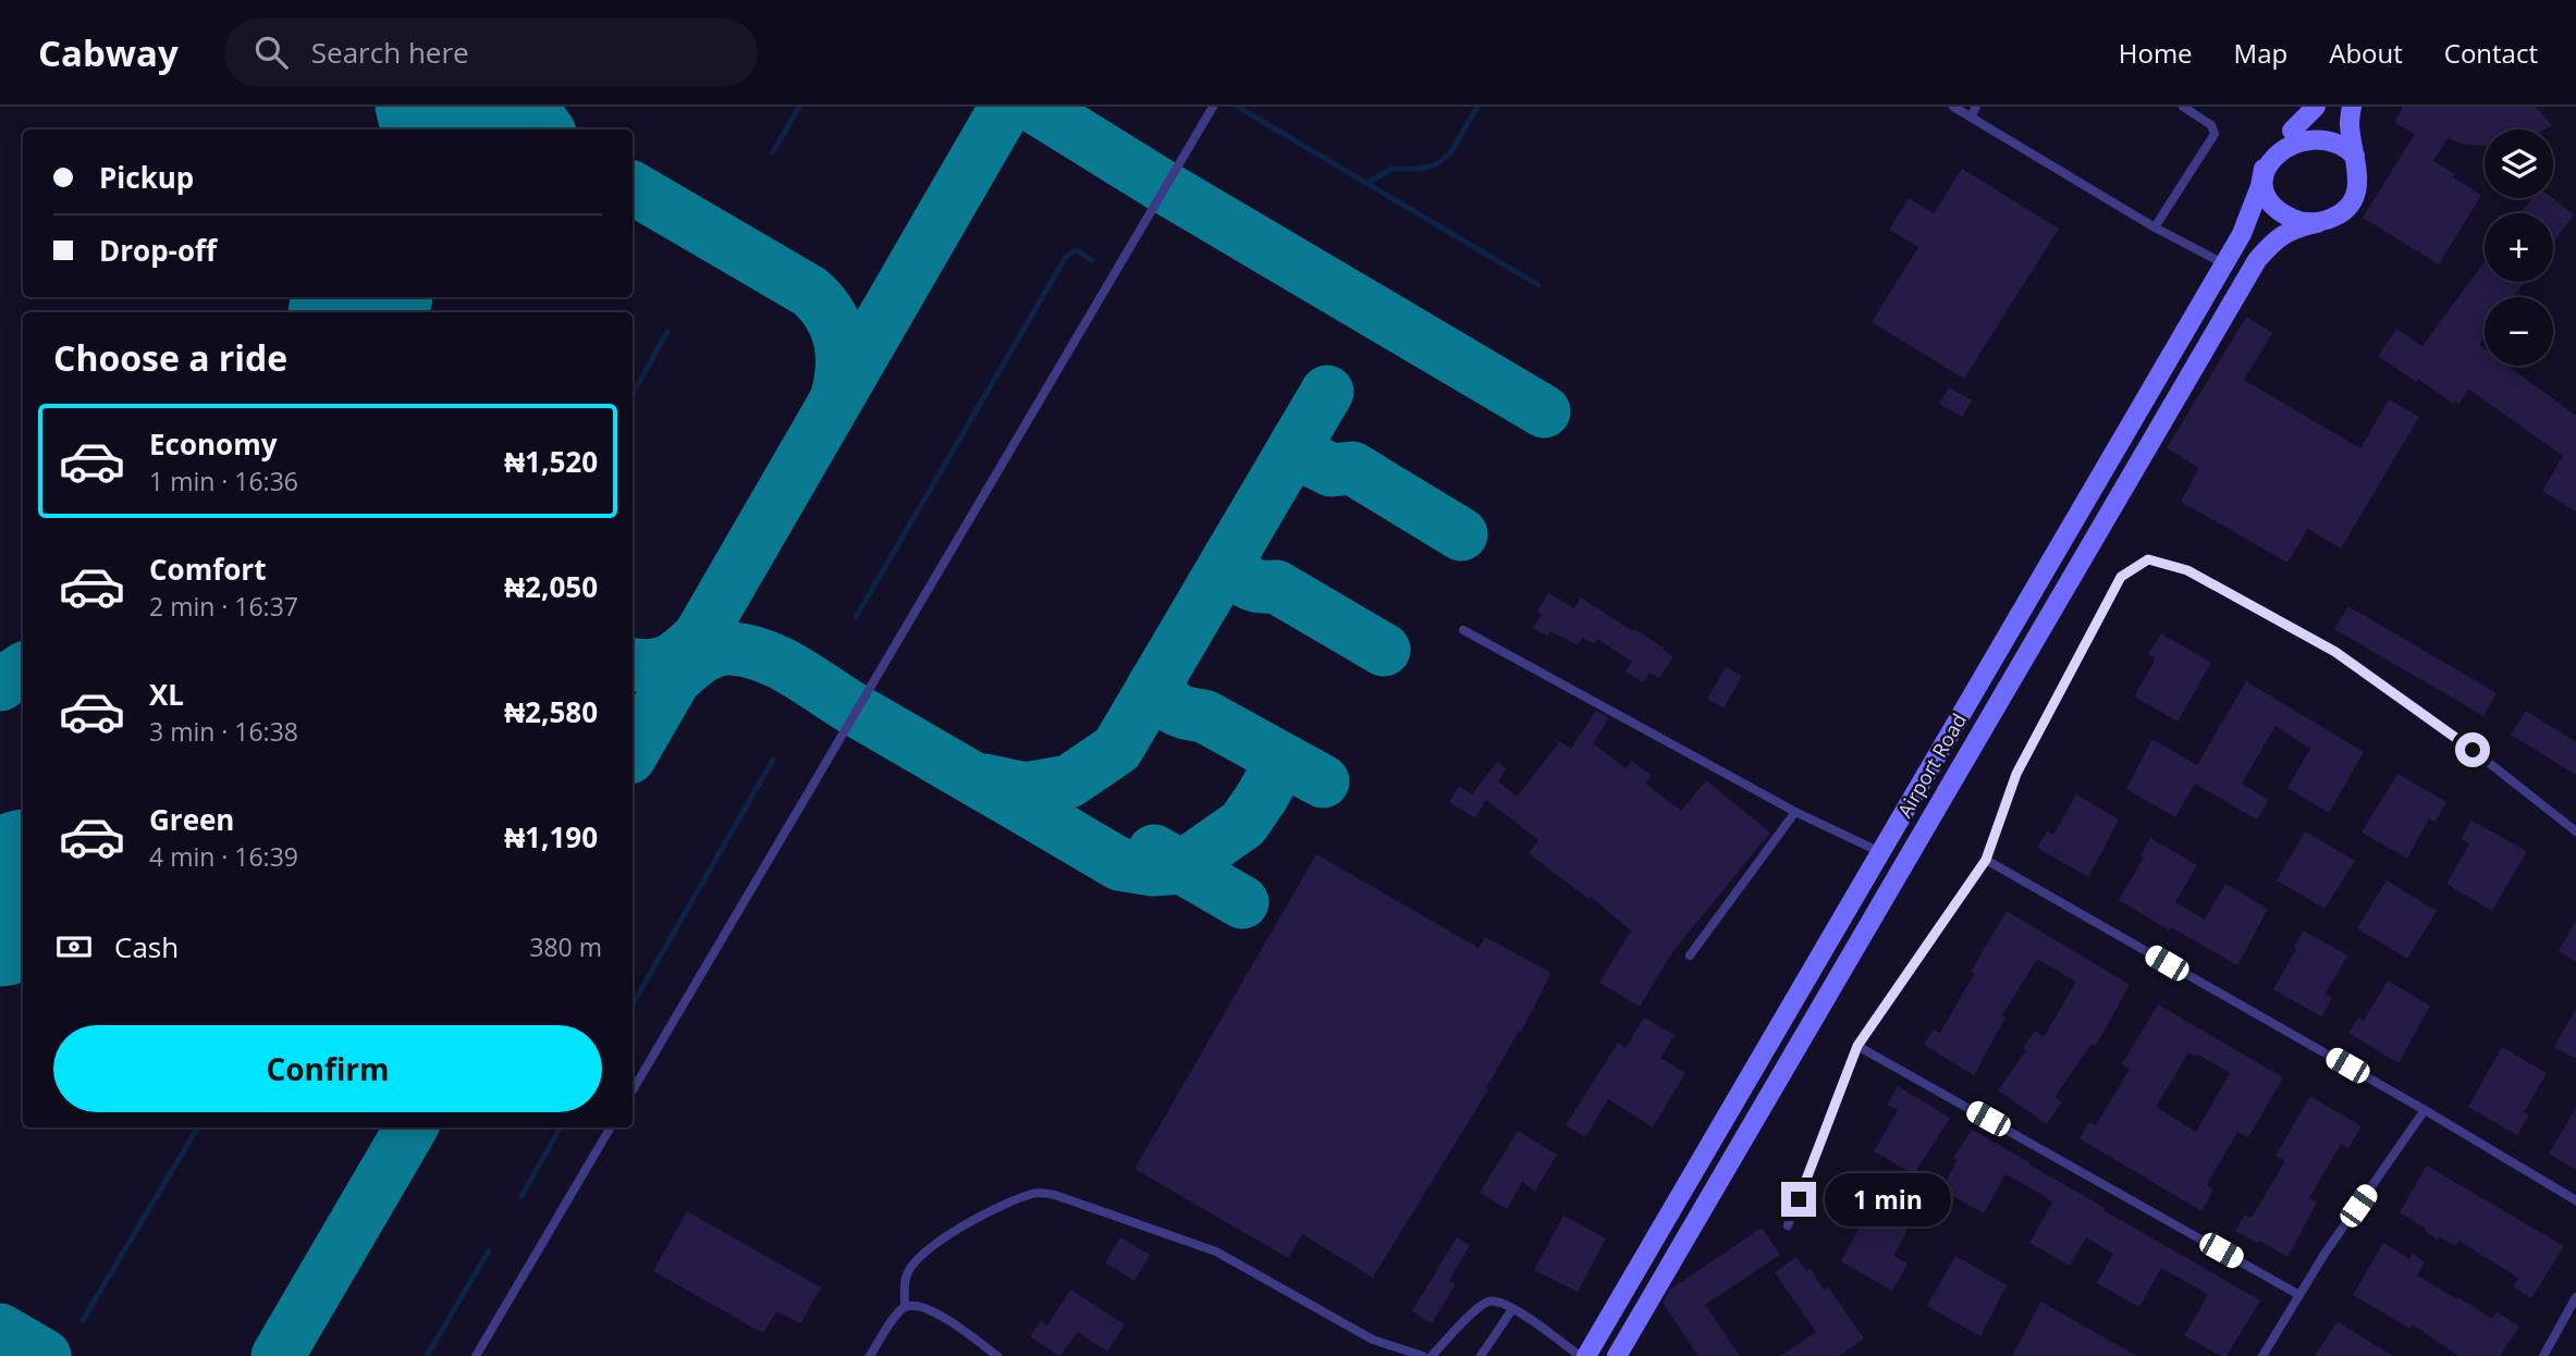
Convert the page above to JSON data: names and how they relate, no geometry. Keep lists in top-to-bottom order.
{
  "streets": {
    "main road": ["Airport Road"]
  },
  "page": {
    "header": "Cabway",
    "search": "Search here",
    "nav": [
      "Home",
      "Map",
      "About",
      "Contact"
    ],
    "map_buttons": ["+", "−"],
    "banner": ["Pickup", "Drop-off"],
    "heading": "Choose a ride",
    "list": [
      {
        "name": "Economy",
        "note": "1 min · 16:36",
        "value": "₦1,520"
      },
      {
        "name": "Comfort",
        "note": "2 min · 16:37",
        "value": "₦2,050"
      },
      {
        "name": "XL",
        "note": "3 min · 16:38",
        "value": "₦2,580"
      },
      {
        "name": "Green",
        "note": "4 min · 16:39",
        "value": "₦1,190"
      }
    ],
    "pay": ["Cash", "380 m"],
    "buttons": "Confirm",
    "bubble": "1 min"
  }
}
